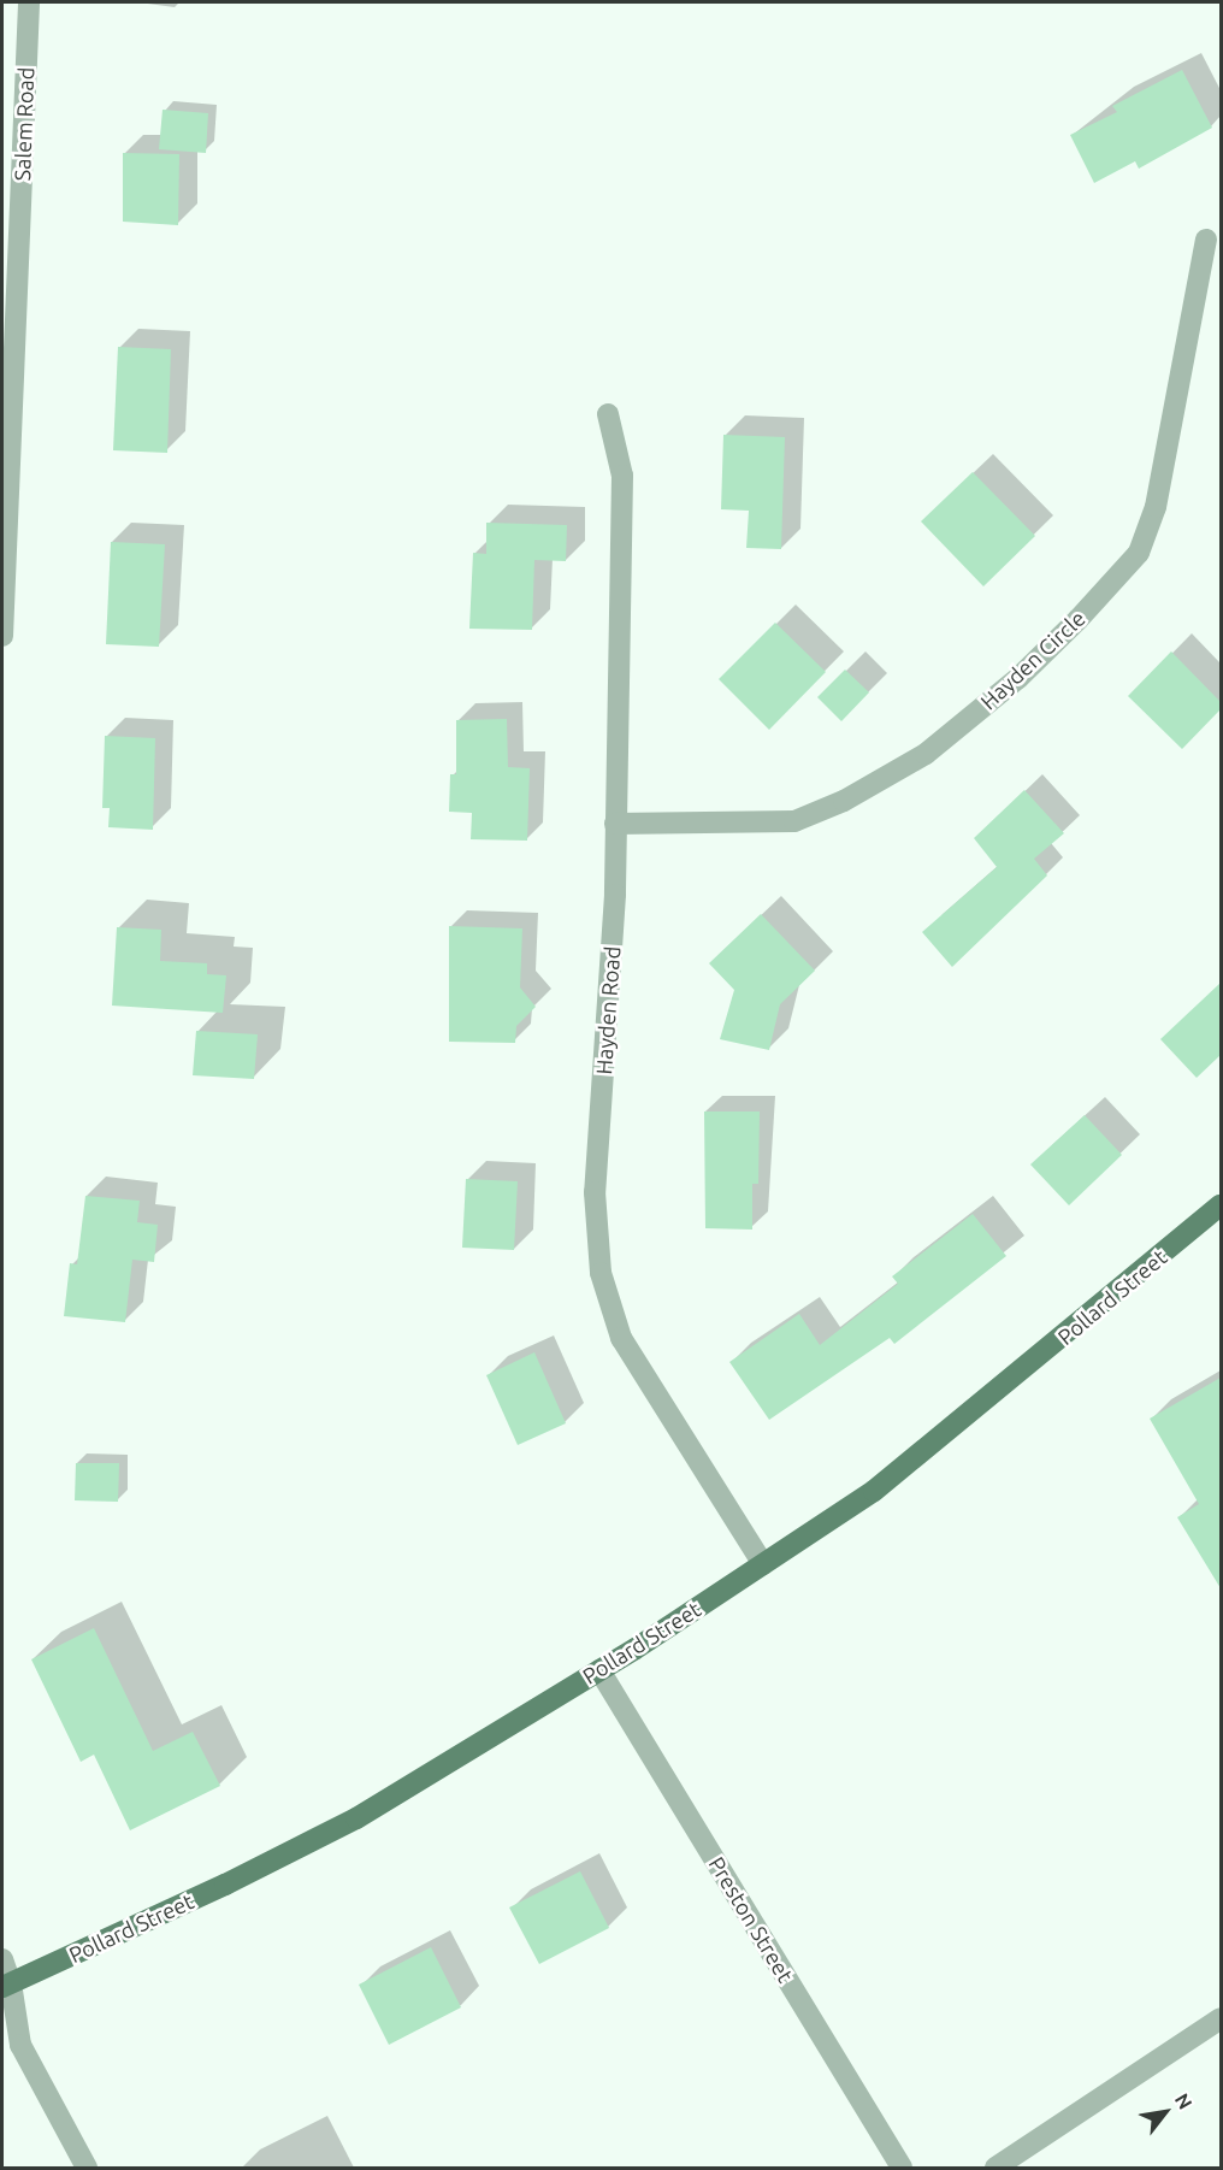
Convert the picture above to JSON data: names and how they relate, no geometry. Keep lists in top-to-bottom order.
{
  "streets": {
    "main road": ["Pollard Street"],
    "street": [
      "Salem Road",
      "Hayden Circle",
      "Hayden Road",
      "Preston Street"
    ]
  },
  "crossings": [
    ["Hayden Circle", "Hayden Road"],
    ["Hayden Road", "Pollard Street"],
    ["Pollard Street", "Preston Street"]
  ],
  "north": "top right"
}
